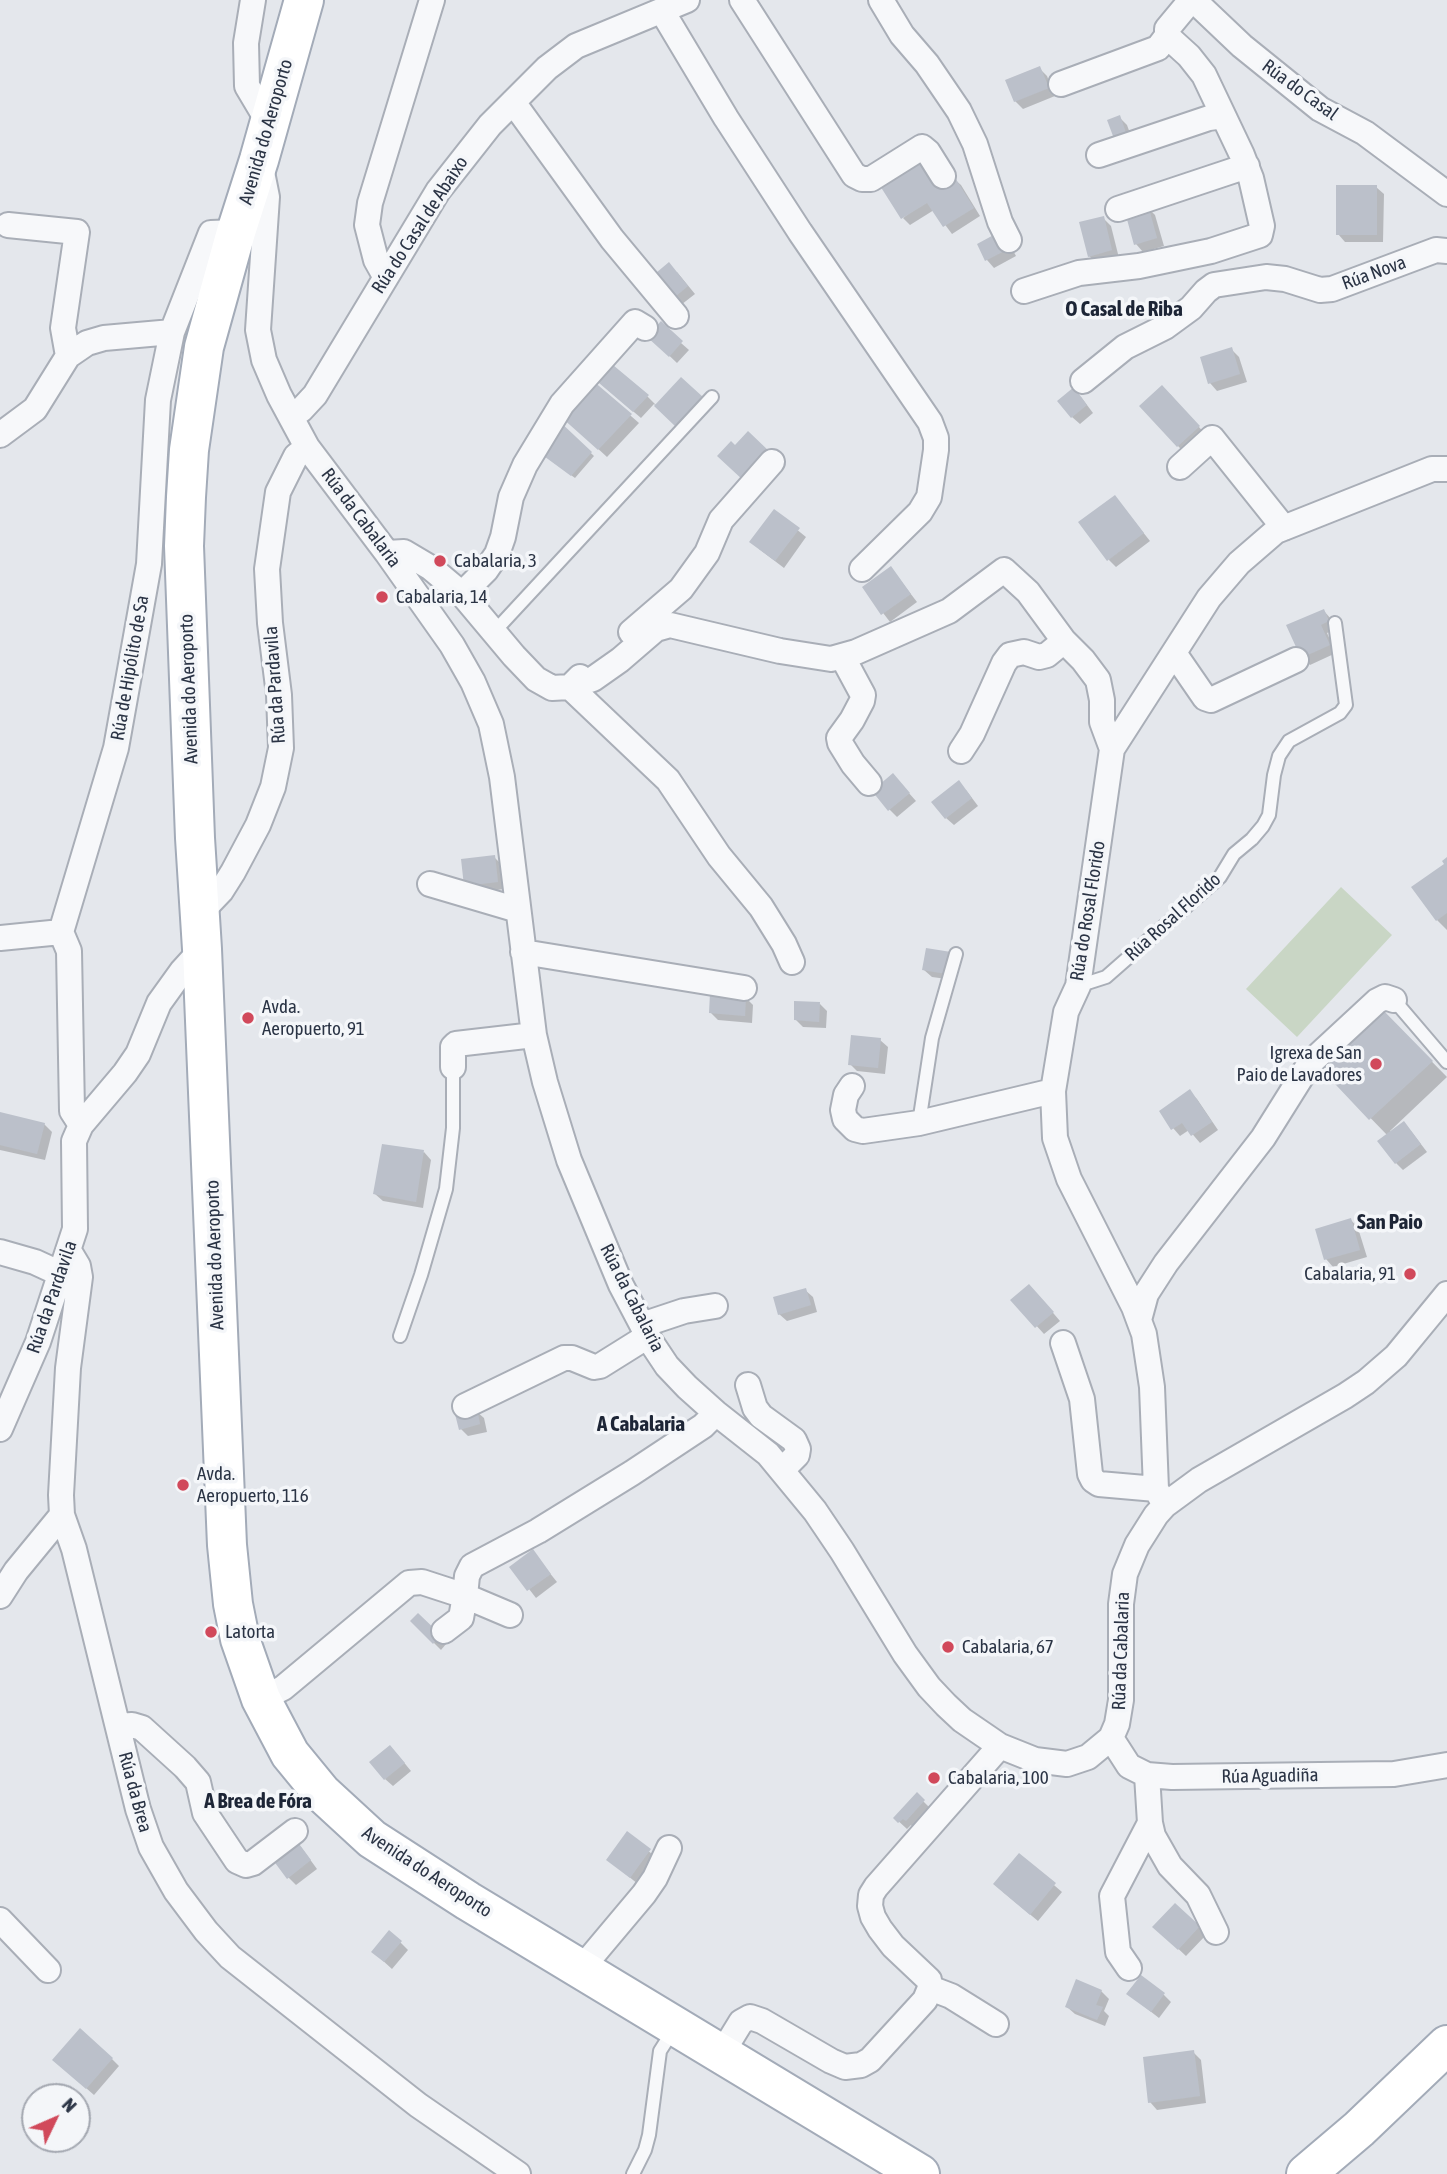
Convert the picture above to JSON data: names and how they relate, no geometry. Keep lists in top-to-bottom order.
{
  "streets": {
    "main road": ["Avenida do Aeroporto"],
    "street": [
      "Rúa do Casal",
      "Rúa do Casal de Abaixo",
      "Rúa Nova",
      "Rúa da Cabalaria",
      "Rúa de Hipólito de Sa",
      "Rúa da Pardavila",
      "Rúa do Rosal Florido",
      "Rúa Aguadiña",
      "Rúa da Brea"
    ],
    "lane": ["Rúa Rosal Florido"]
  },
  "crossings": [
    ["Avenida do Aeroporto", "Rúa da Cabalaria"],
    ["Avenida do Aeroporto", "Rúa de Hipólito de Sa"],
    ["Avenida do Aeroporto", "Rúa da Pardavila"],
    ["Rúa do Casal de Abaixo", "Rúa da Cabalaria"],
    ["Rúa da Cabalaria", "Rúa da Pardavila"],
    ["Rúa da Cabalaria", "Rúa do Rosal Florido"],
    ["Rúa da Pardavila", "Rúa da Brea"],
    ["Rúa do Rosal Florido", "Rúa Rosal Florido"]
  ],
  "districts": [
    "O Casal de Riba",
    "San Paio",
    "A Cabalaria",
    "A Brea de Fóra"
  ],
  "places": [
    "Cabalaria, 3",
    "Cabalaria, 14",
    "Avda. Aeropuerto, 91",
    "Igrexa de San Paio de Lavadores",
    "Cabalaria, 91",
    "Avda. Aeropuerto, 116",
    "Latorta",
    "Cabalaria, 67",
    "Cabalaria, 100"
  ],
  "north": "top right"
}
